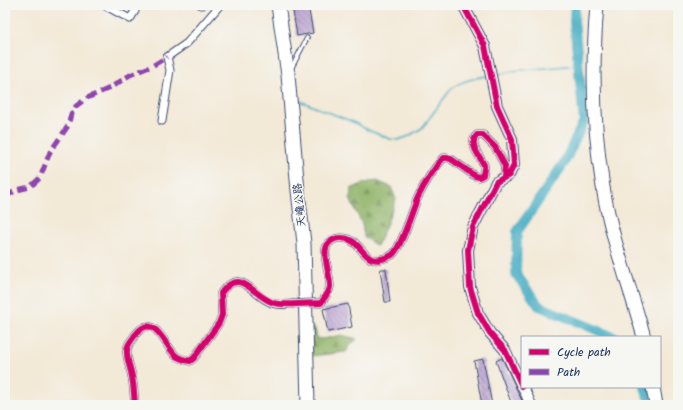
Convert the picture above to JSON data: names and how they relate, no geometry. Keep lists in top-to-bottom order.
{
  "streets": {
    "highway": ["天巉公路"]
  },
  "legend": ["Cycle path", "Path"]
}
